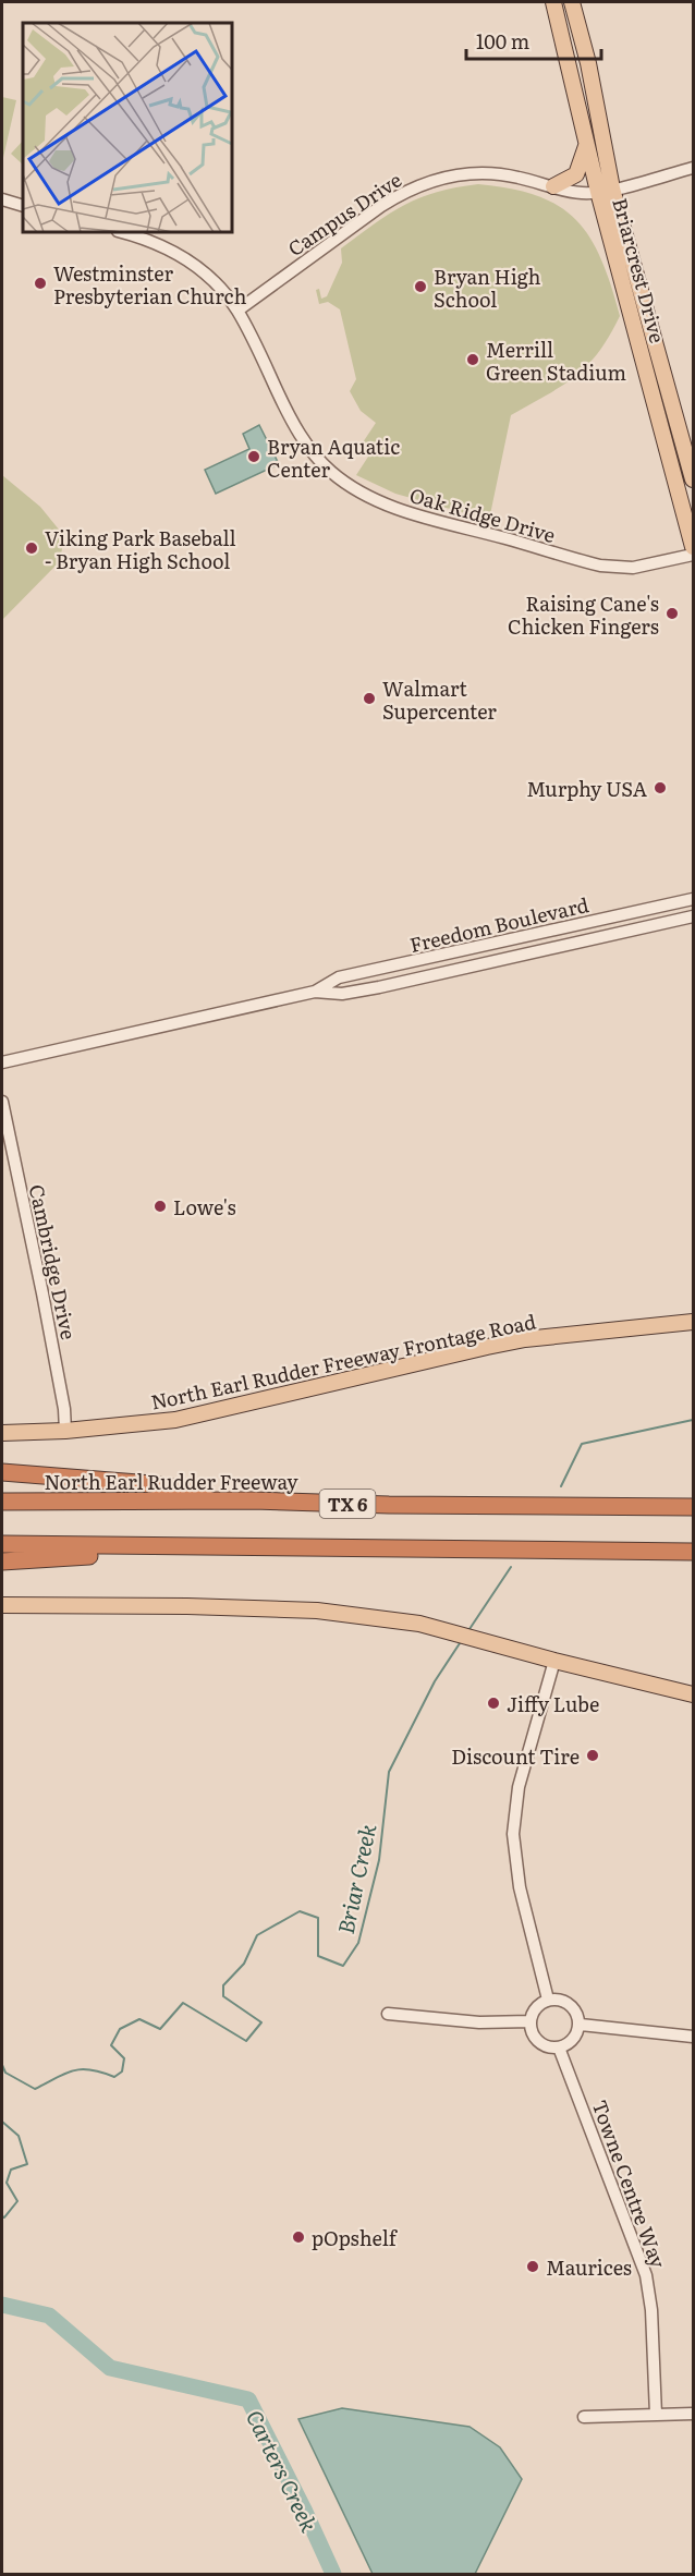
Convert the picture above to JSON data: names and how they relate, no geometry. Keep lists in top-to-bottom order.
{
  "streets": {
    "highway": ["North Earl Rudder Freeway", "TX 6"],
    "main road": ["Briarcrest Drive", "North Earl Rudder Freeway Frontage Road"],
    "street": [
      "Campus Drive",
      "Oak Ridge Drive",
      "Freedom Boulevard",
      "Cambridge Drive",
      "Towne Centre Way"
    ]
  },
  "crossings": [
    ["Campus Drive", "Briarcrest Drive"],
    ["Campus Drive", "Oak Ridge Drive"],
    ["Cambridge Drive", "North Earl Rudder Freeway Frontage Road"]
  ],
  "water": ["Briar Creek", "Carters Creek"],
  "places": [
    "Westminster Presbyterian Church",
    "Bryan High School",
    "Merrill Green Stadium",
    "Bryan Aquatic Center",
    "Viking Park Baseball - Bryan High School",
    "Raising Cane's Chicken Fingers",
    "Walmart Supercenter",
    "Murphy USA",
    "Lowe's",
    "Jiffy Lube",
    "Discount Tire",
    "pOpshelf",
    "Maurices"
  ],
  "scale_bar": "100 m"
}
